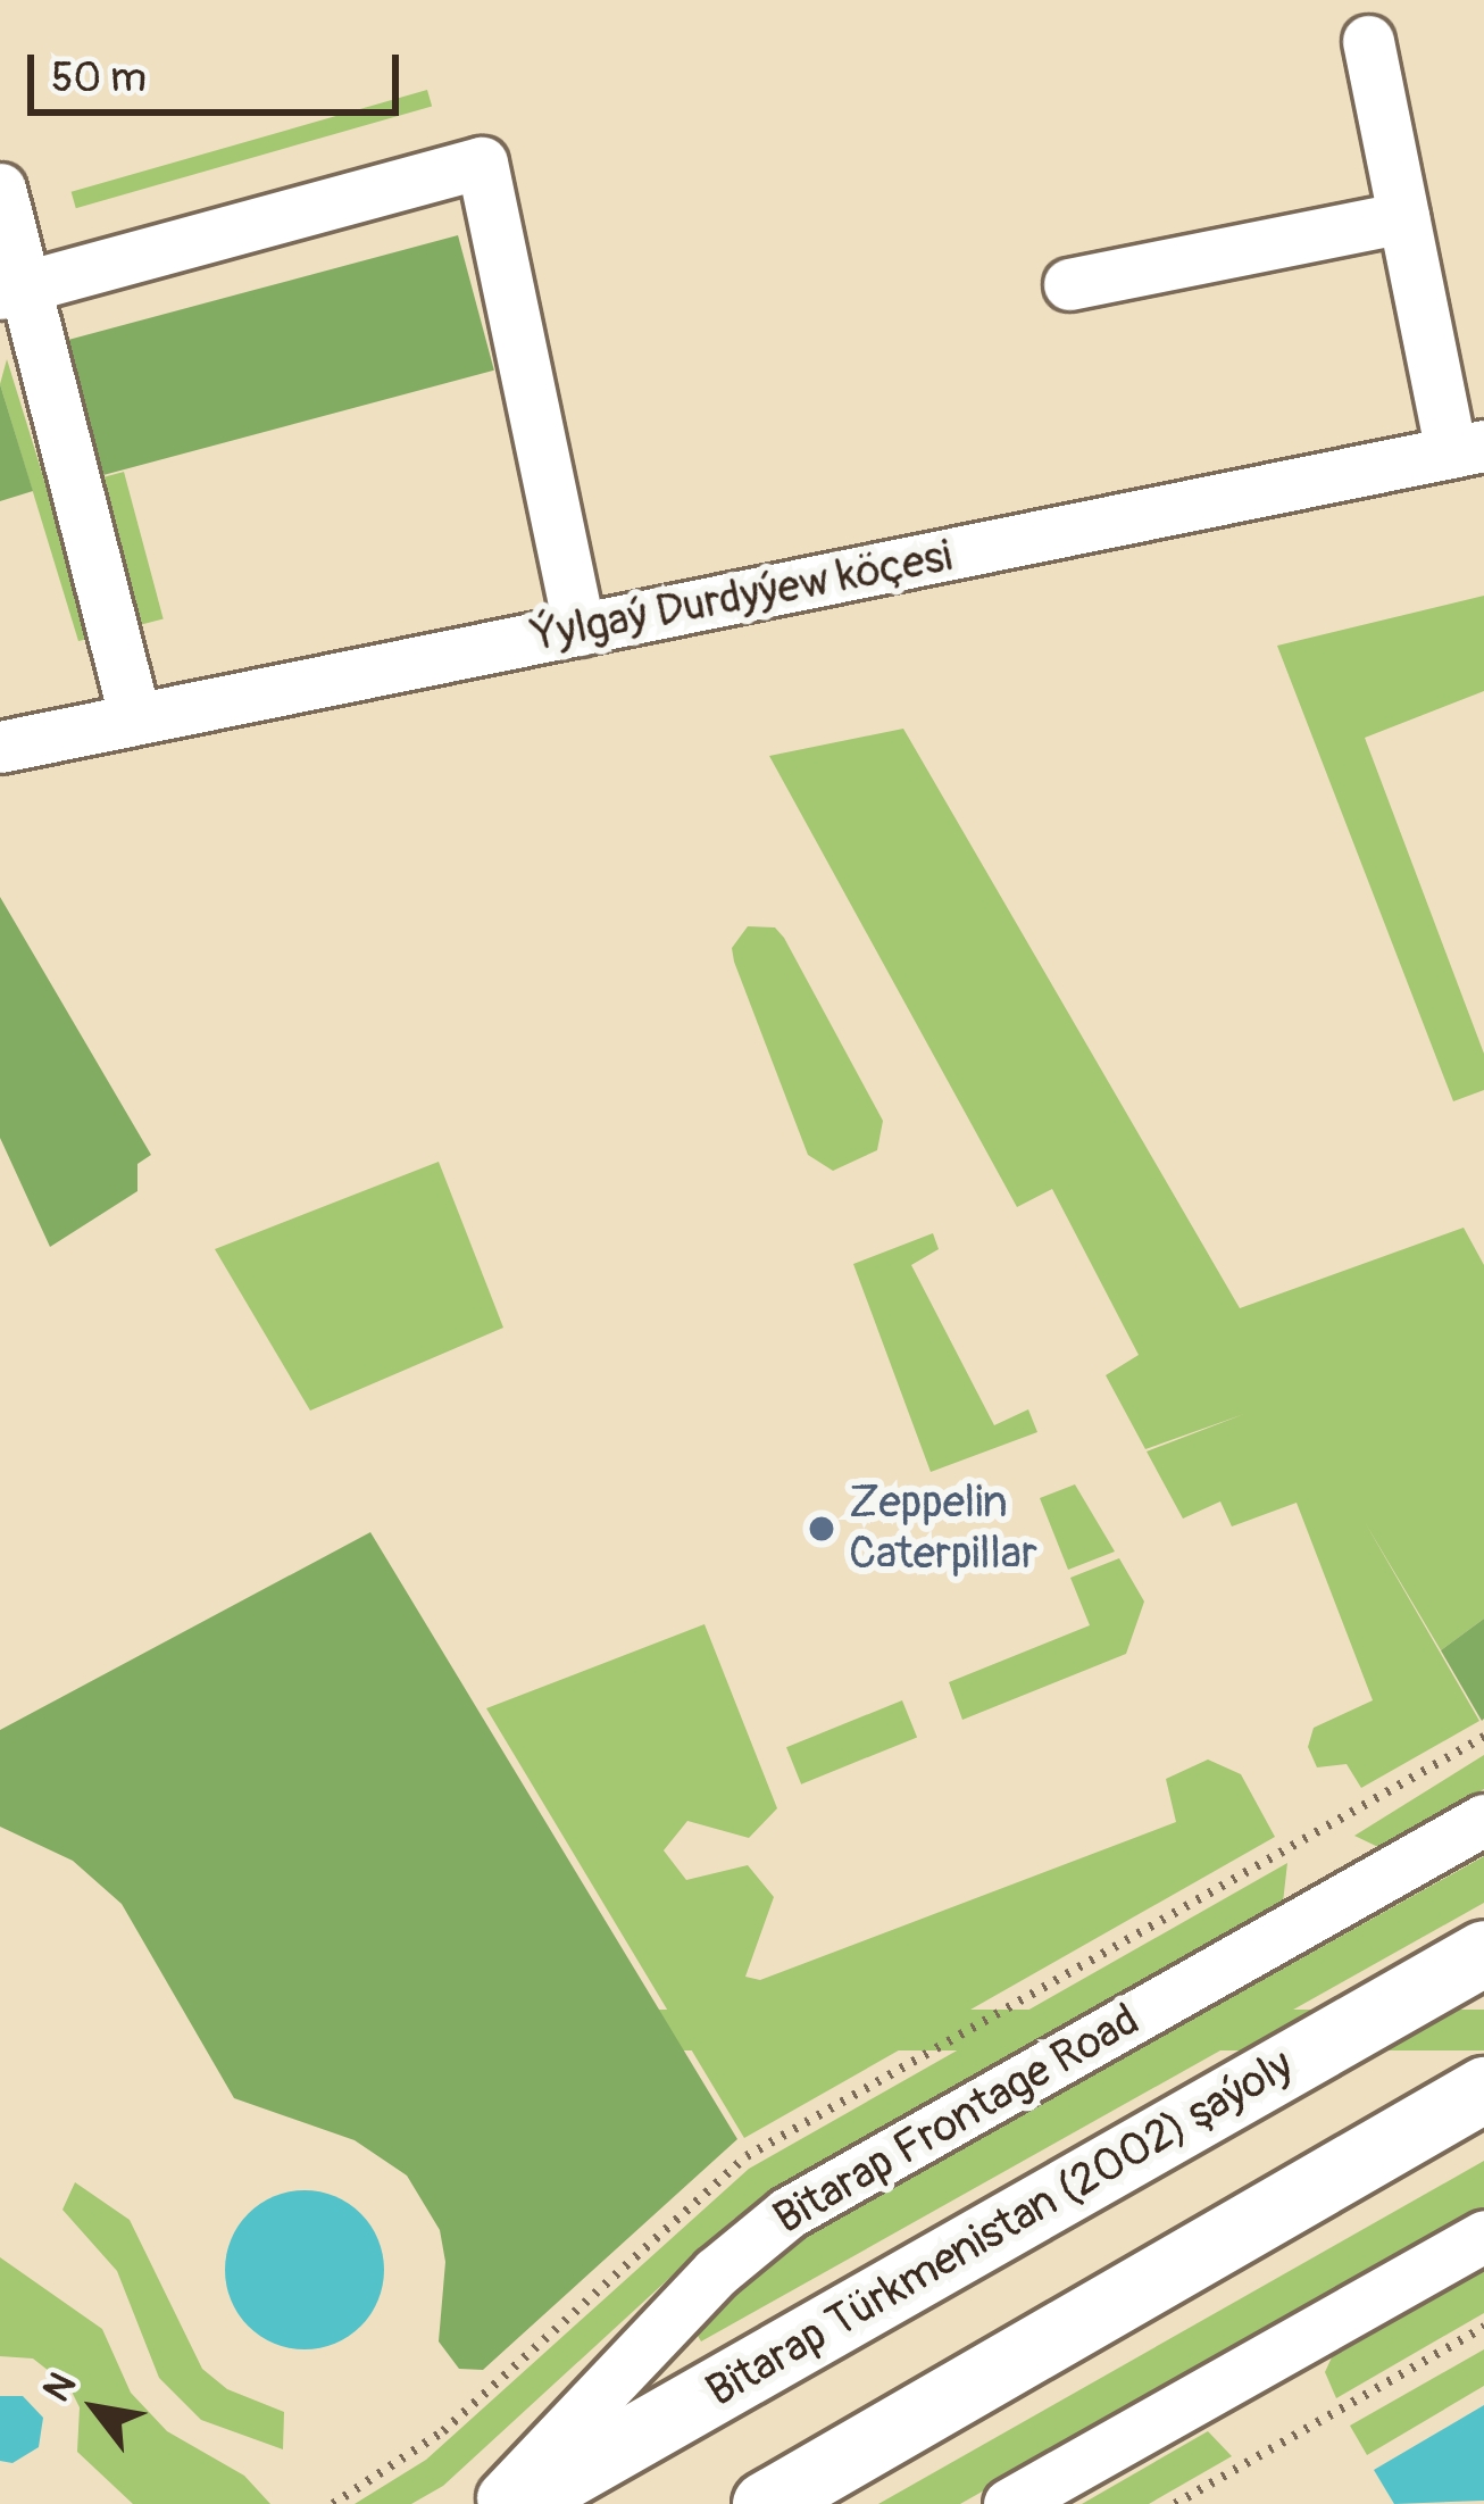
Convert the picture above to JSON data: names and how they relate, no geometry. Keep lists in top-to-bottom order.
{
  "streets": {
    "main road": ["Bitarap Türkmenistan (2002) şaýoly"],
    "street": ["Ýylgaý Durdyýew köçesi", "Bitarap Frontage Road"]
  },
  "places": ["Zeppelin Caterpillar"],
  "scale_bar": "50 m",
  "north": "top left"
}
